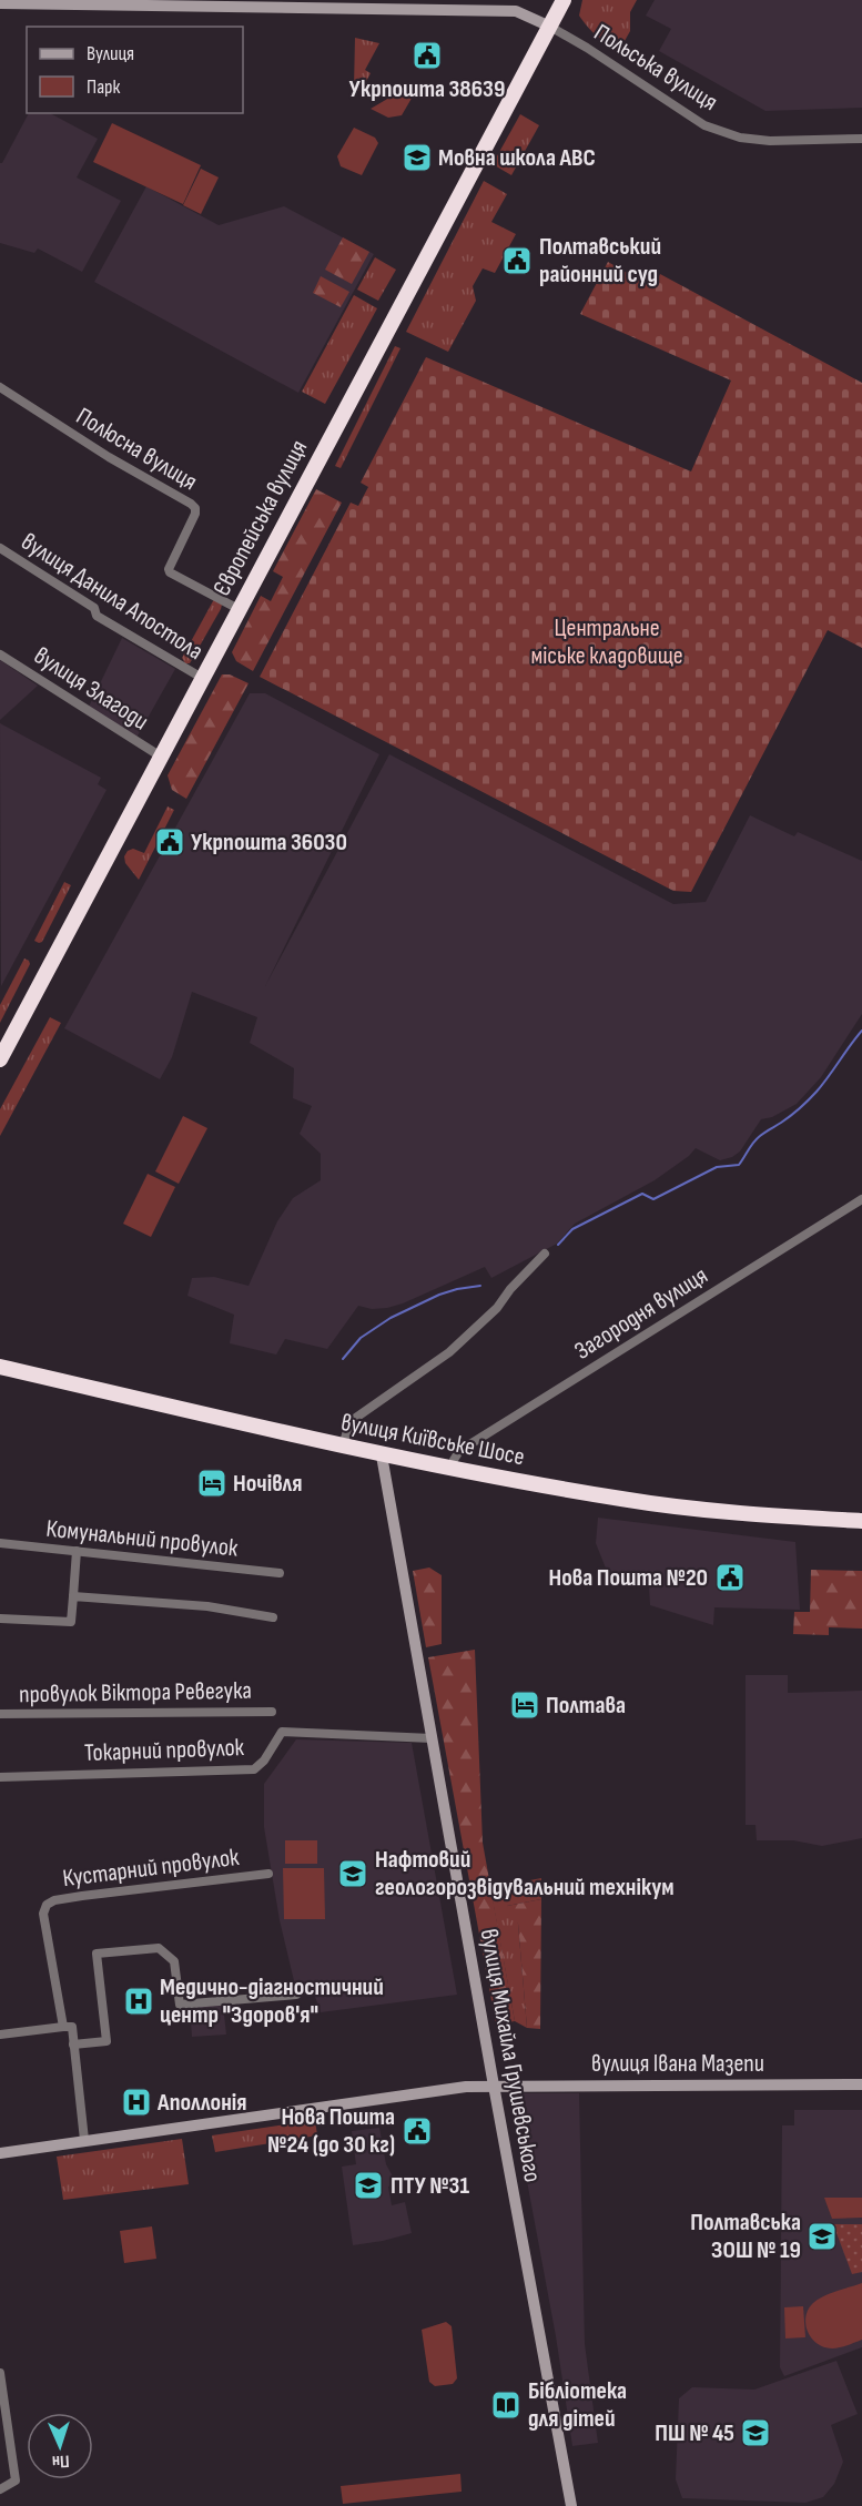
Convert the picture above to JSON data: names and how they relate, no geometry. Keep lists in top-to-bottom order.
{
  "streets": {
    "highway": ["Європейська вулиця", "вулиця Київське Шосе"],
    "main road": ["вулиця Михайла Грушевського", "вулиця Івана Мазепи"],
    "street": [
      "Польська вулиця",
      "Полюсна вулиця",
      "вулиця Данила Апостола",
      "вулиця Злагоди",
      "Загородня вулиця",
      "Комунальний провулок",
      "провулок Віктора Ревегука",
      "Токарний провулок",
      "Кустарний провулок"
    ]
  },
  "crossings": [
    ["Польська вулиця", "Європейська вулиця"],
    ["Полюсна вулиця", "Європейська вулиця"],
    ["Європейська вулиця", "вулиця Данила Апостола"],
    ["Європейська вулиця", "вулиця Злагоди"],
    ["Загородня вулиця", "вулиця Київське Шосе"],
    ["вулиця Київське Шосе", "вулиця Михайла Грушевського"],
    ["Токарний провулок", "вулиця Михайла Грушевського"],
    ["Кустарний провулок", "вулиця Івана Мазепи"],
    ["вулиця Михайла Грушевського", "вулиця Івана Мазепи"]
  ],
  "parks": ["Центральне міське кладовище"],
  "places": {
    "public building": [
      "Укрпошта 38639",
      "Полтавський районний суд",
      "Укрпошта 36030",
      "Нова Пошта №20",
      "Нова Пошта №24 (до 30 кг)"
    ],
    "school or university": [
      "Мовна школа ABC",
      "Нафтовий геологорозвідувальний технікум",
      "ПТУ №31",
      "Полтавська ЗОШ № 19",
      "ПШ № 45"
    ],
    "hotel": ["Ночівля", "Полтава"],
    "hospital": ["Медично-діагностичний центр \"Здоров'я\"", "Аполлонія"],
    "library": ["Бібліотека для дітей"]
  },
  "legend": ["Вулиця", "Парк"],
  "north": "bottom"
}
